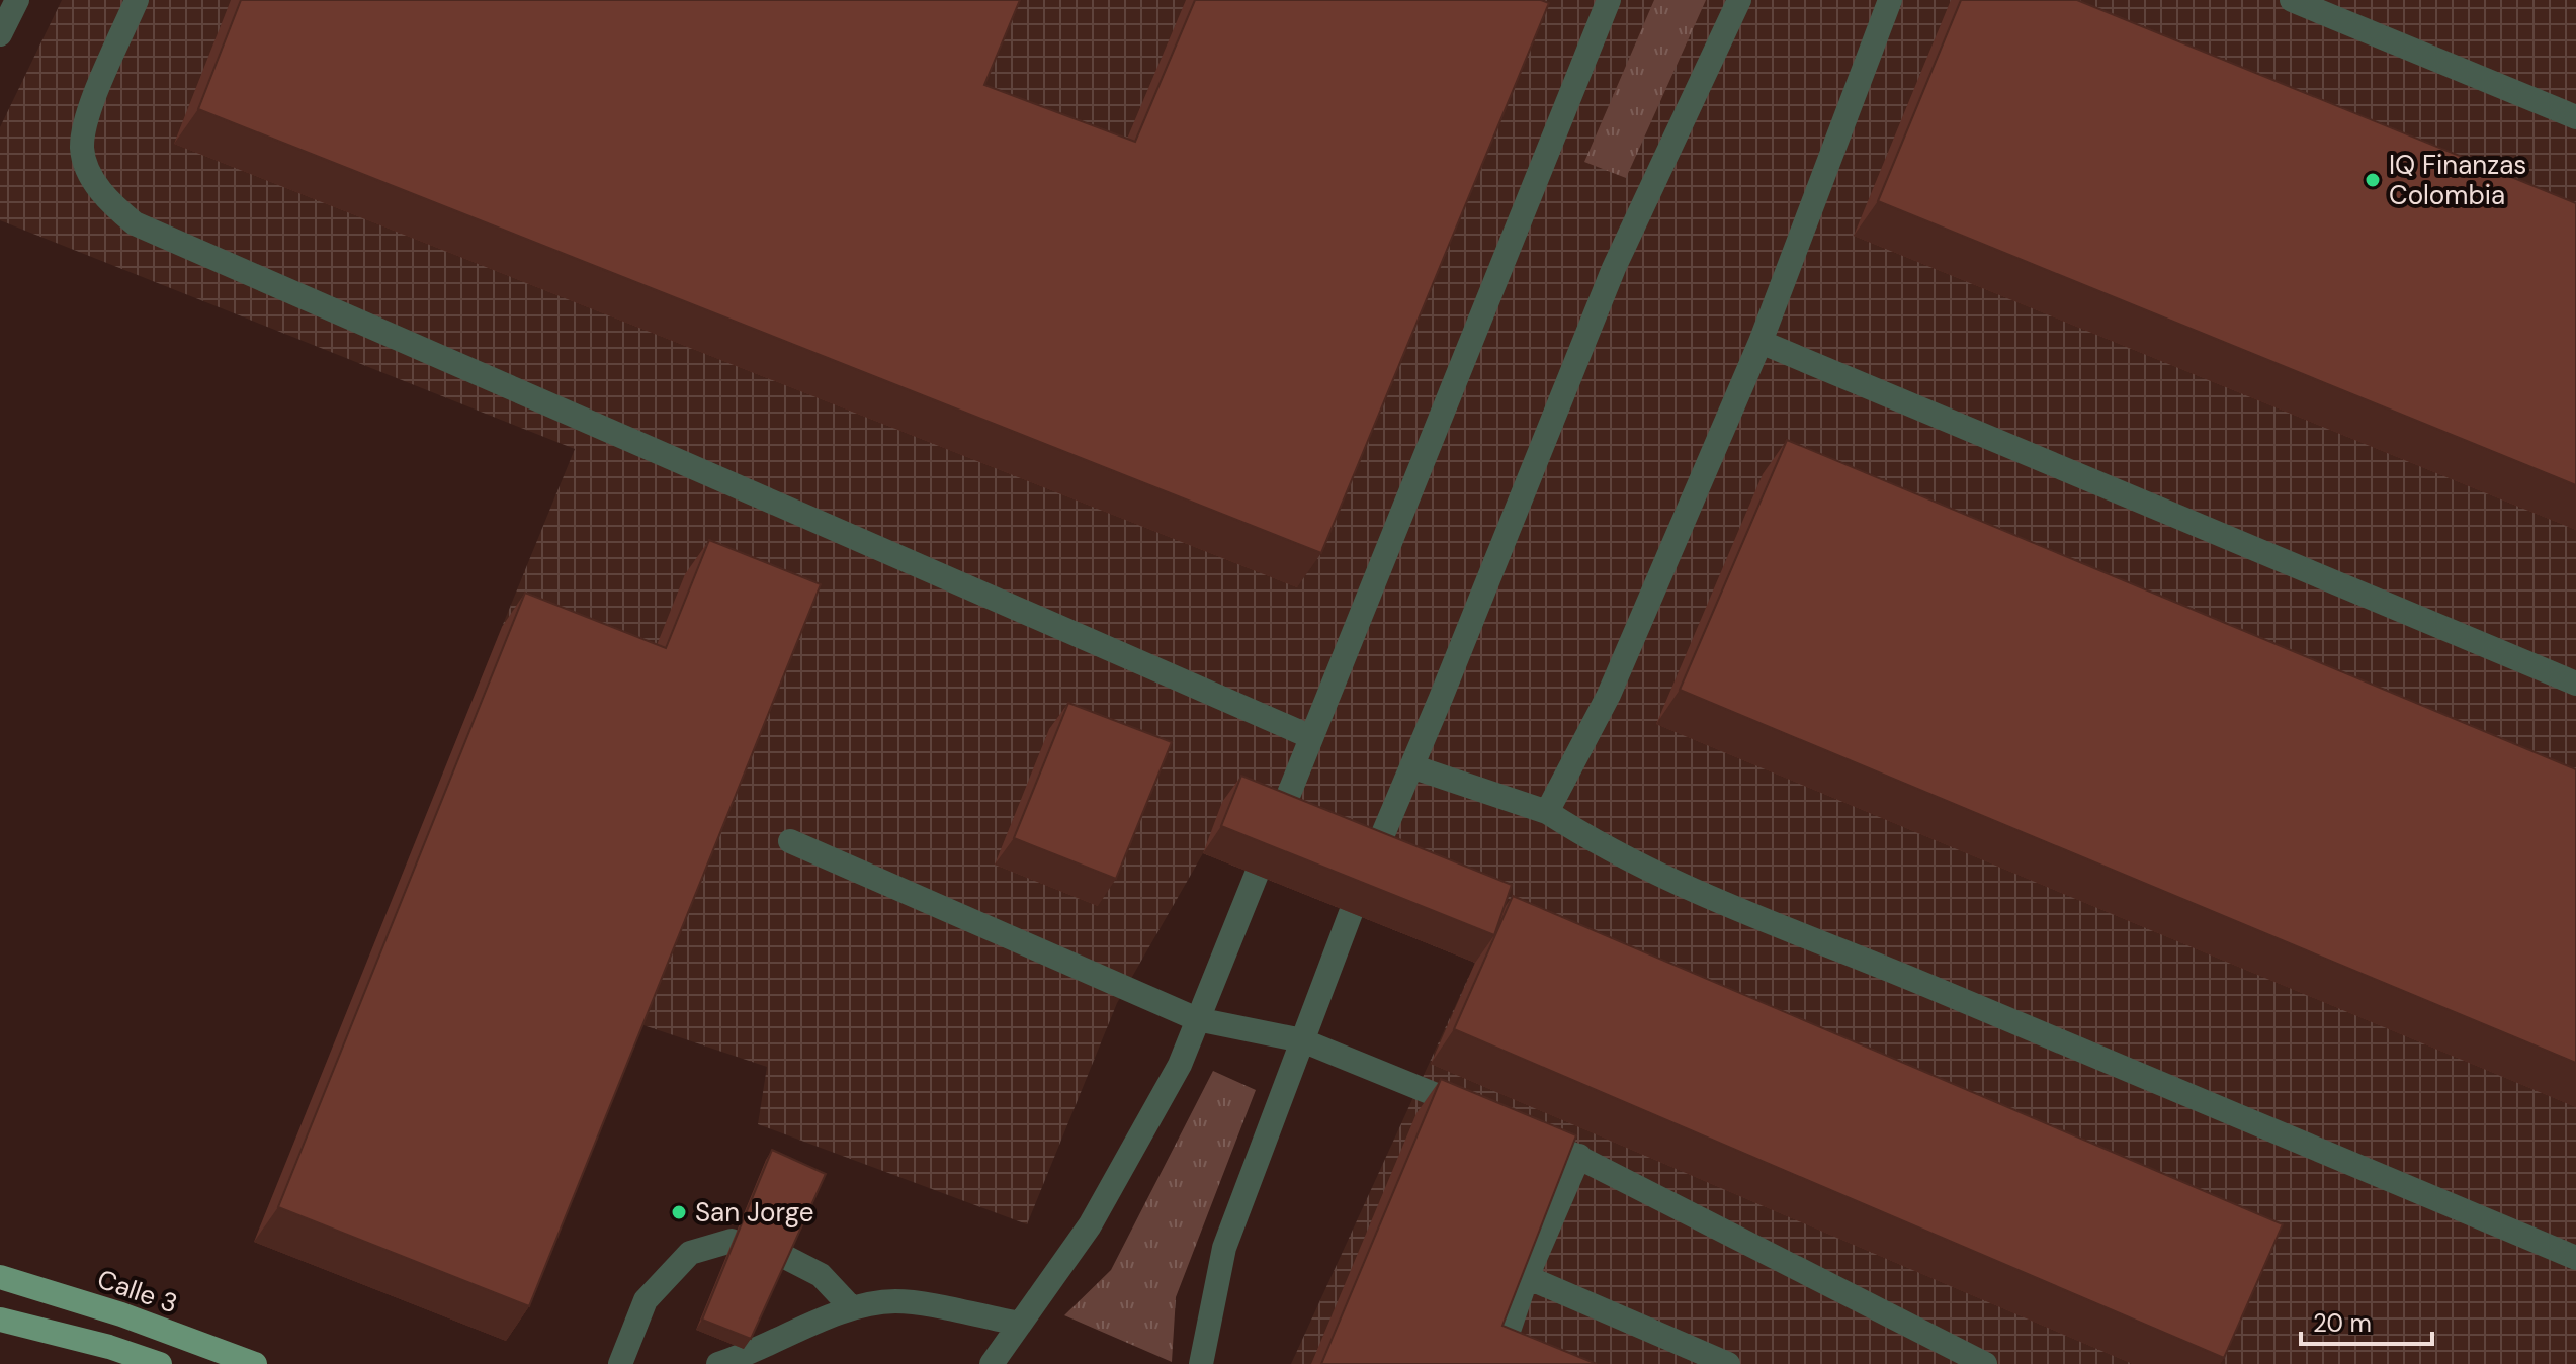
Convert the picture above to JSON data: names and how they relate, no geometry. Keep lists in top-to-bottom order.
{
  "streets": {
    "main road": ["Calle 3"]
  },
  "places": ["IQ Finanzas Colombia", "San Jorge"],
  "scale_bar": "20 m"
}
